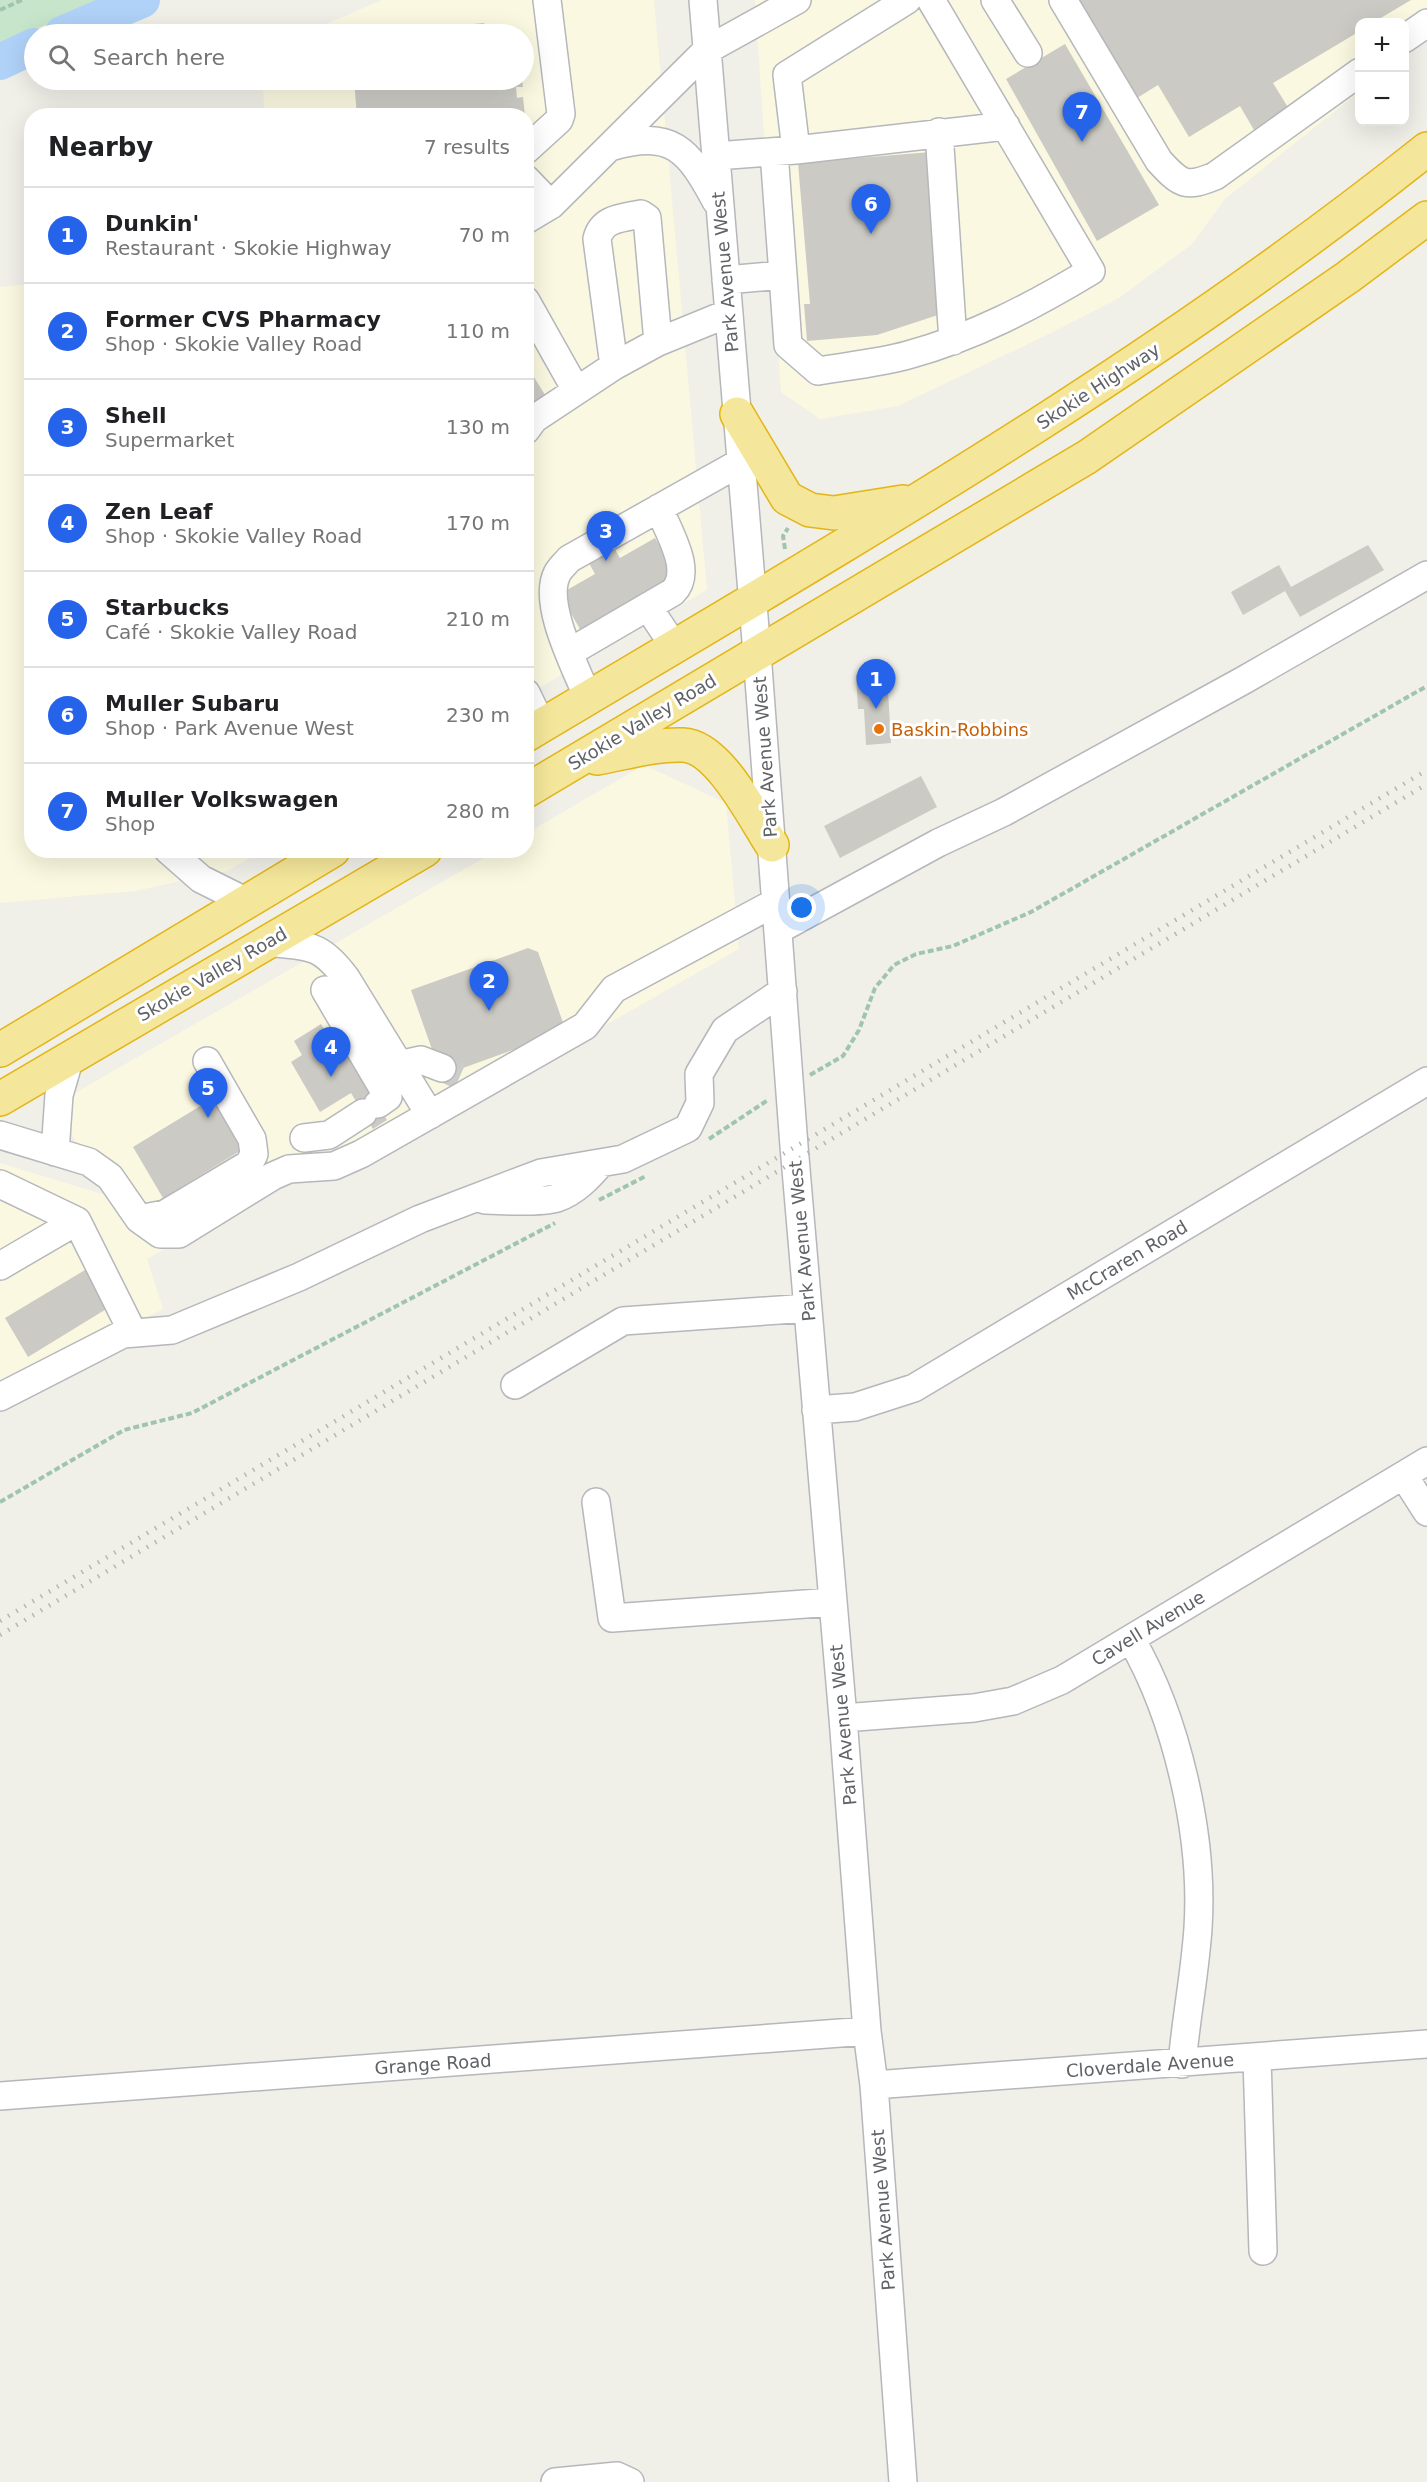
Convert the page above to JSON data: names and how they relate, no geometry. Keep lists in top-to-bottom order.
{
  "streets": {
    "highway": ["Skokie Highway", "Skokie Valley Road"],
    "street": [
      "Park Avenue West",
      "McCraren Road",
      "Cavell Avenue",
      "Grange Road",
      "Cloverdale Avenue"
    ]
  },
  "crossings": [
    ["Park Avenue West", "Skokie Highway"],
    ["Park Avenue West", "Skokie Valley Road"],
    ["Park Avenue West", "McCraren Road"],
    ["Park Avenue West", "Cavell Avenue"],
    ["Park Avenue West", "Grange Road"],
    ["Park Avenue West", "Cloverdale Avenue"]
  ],
  "places": ["Baskin-Robbins"],
  "page": {
    "map_buttons": ["+", "−"],
    "search": "Search here",
    "pins": [
      "7",
      "6",
      "3",
      "1",
      "2",
      "4",
      "5"
    ],
    "heading": ["Nearby", "7 results"],
    "list": [
      {
        "mark": "1",
        "name": "Dunkin'",
        "note": "Restaurant · Skokie Highway",
        "value": "70 m"
      },
      {
        "mark": "2",
        "name": "Former CVS Pharmacy",
        "note": "Shop · Skokie Valley Road",
        "value": "110 m"
      },
      {
        "mark": "3",
        "name": "Shell",
        "note": "Supermarket",
        "value": "130 m"
      },
      {
        "mark": "4",
        "name": "Zen Leaf",
        "note": "Shop · Skokie Valley Road",
        "value": "170 m"
      },
      {
        "mark": "5",
        "name": "Starbucks",
        "note": "Café · Skokie Valley Road",
        "value": "210 m"
      },
      {
        "mark": "6",
        "name": "Muller Subaru",
        "note": "Shop · Park Avenue West",
        "value": "230 m"
      },
      {
        "mark": "7",
        "name": "Muller Volkswagen",
        "note": "Shop",
        "value": "280 m"
      }
    ]
  }
}
